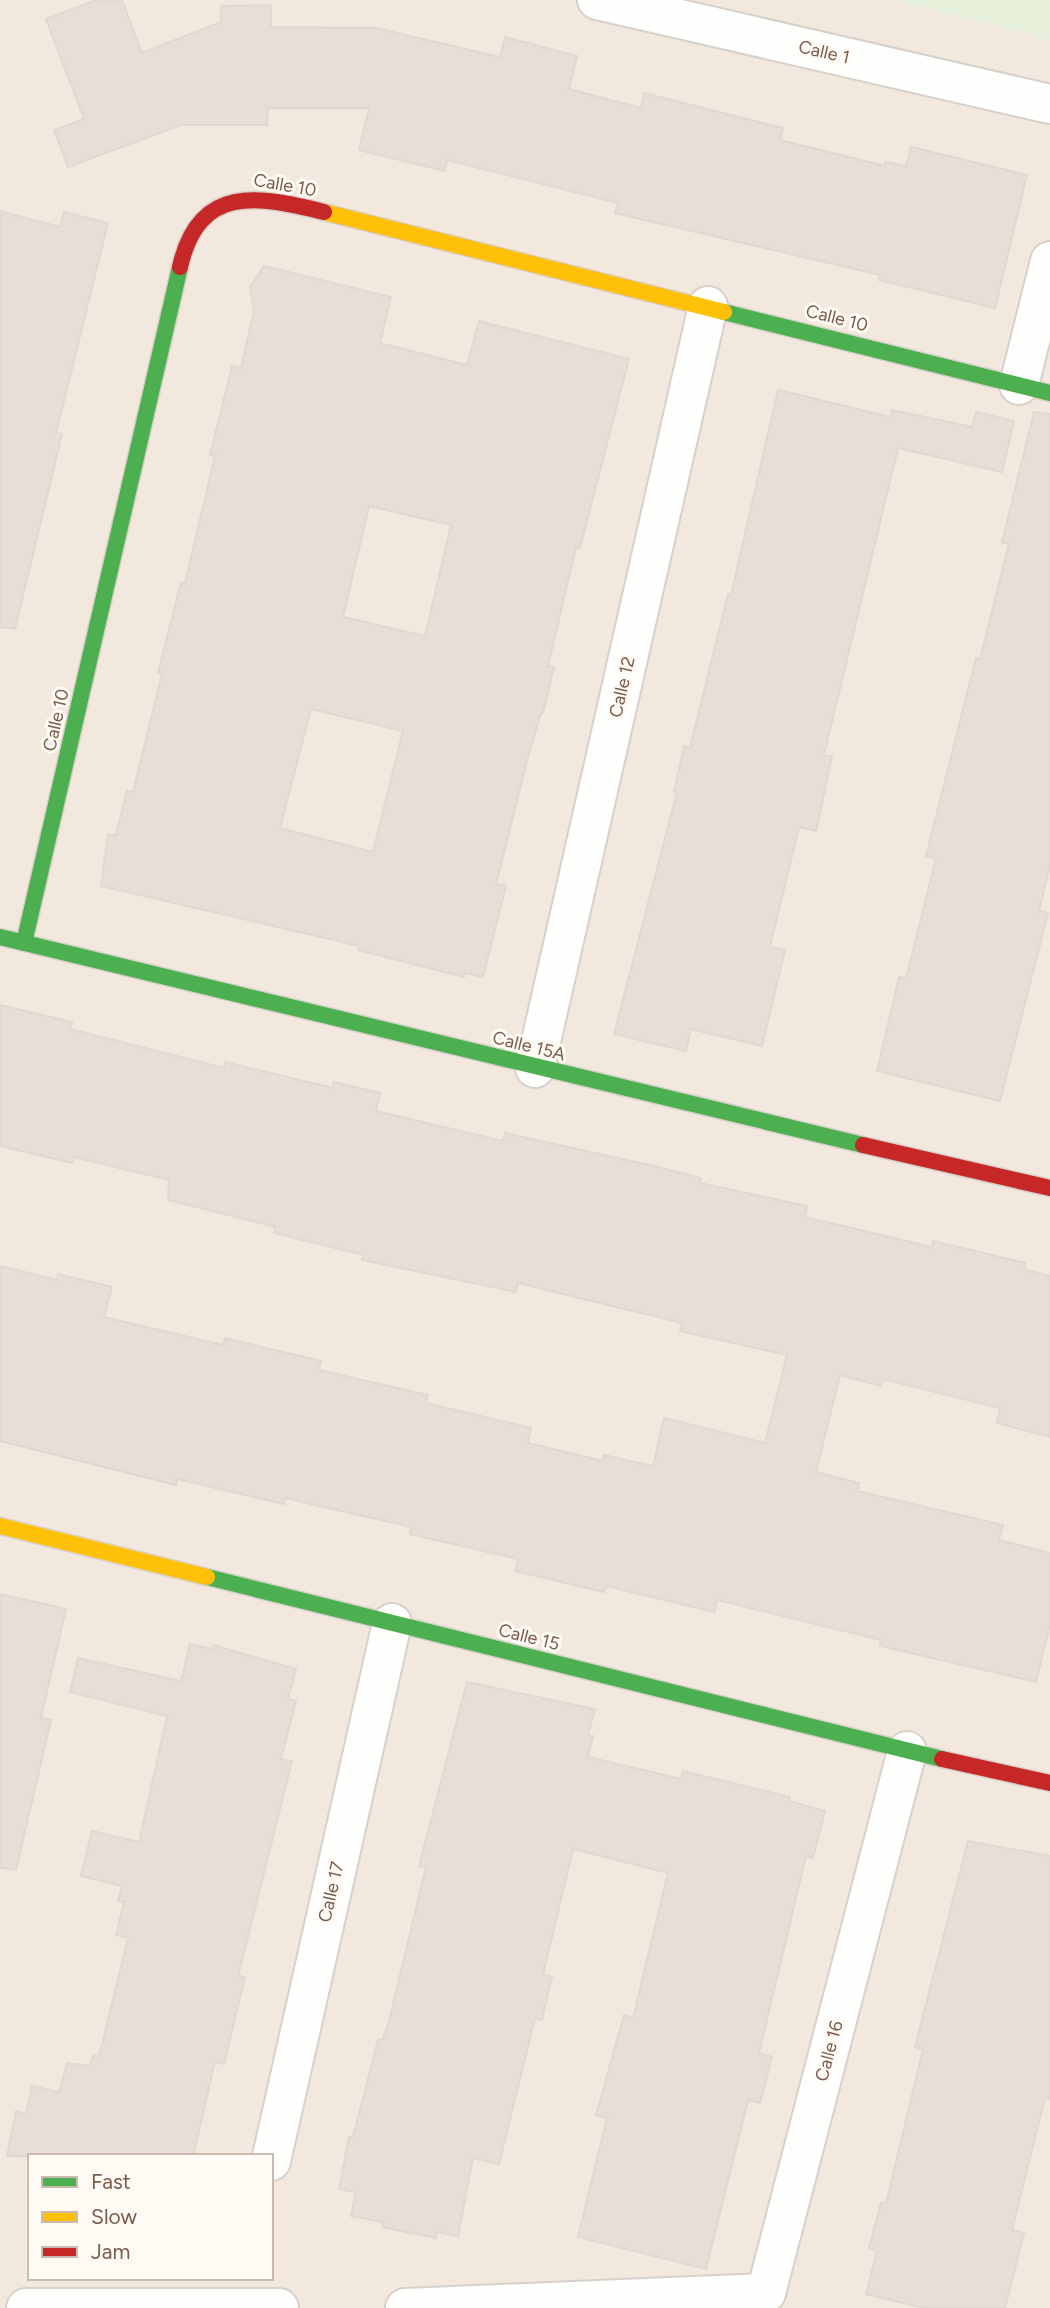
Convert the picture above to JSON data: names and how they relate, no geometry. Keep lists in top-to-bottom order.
{
  "streets": {
    "street": [
      "Calle 1",
      "Calle 10",
      "Calle 12",
      "Calle 15A",
      "Calle 15",
      "Calle 17",
      "Calle 16"
    ]
  },
  "crossings": [
    ["Calle 10", "Calle 12"],
    ["Calle 10", "Calle 15A"],
    ["Calle 12", "Calle 15A"],
    ["Calle 15", "Calle 17"],
    ["Calle 15", "Calle 16"]
  ],
  "legend": ["Fast", "Slow", "Jam"]
}
